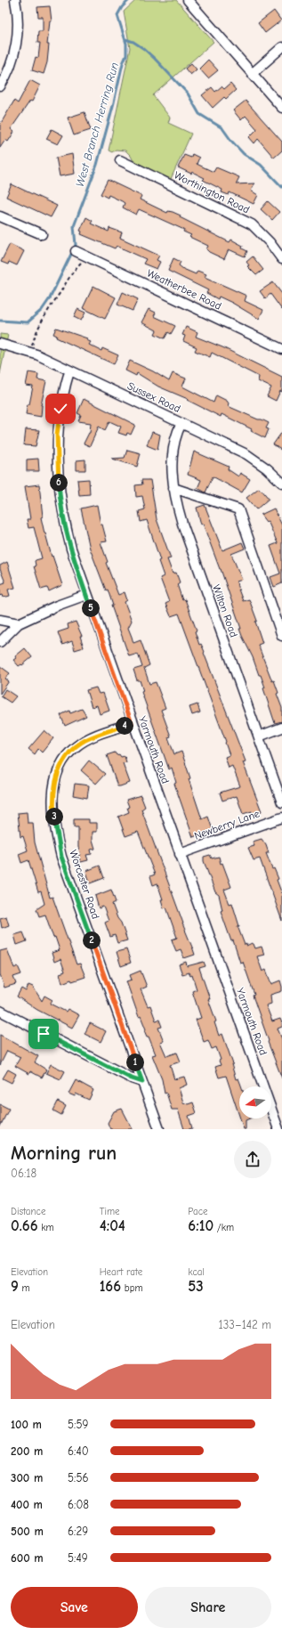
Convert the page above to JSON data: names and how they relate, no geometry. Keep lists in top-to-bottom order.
{
  "streets": {
    "street": [
      "Worthington Road",
      "Weatherbee Road",
      "Sussex Road",
      "Wilton Road",
      "Yarmouth Road",
      "Newberry Lane",
      "Worcester Road"
    ]
  },
  "crossings": [
    ["Sussex Road", "Wilton Road"],
    ["Sussex Road", "Yarmouth Road"],
    ["Yarmouth Road", "Newberry Lane"],
    ["Yarmouth Road", "Worcester Road"]
  ],
  "water": ["West Branch Herring Run"],
  "north": "left",
  "page": {
    "pins": [
      "6",
      "5",
      "4",
      "3",
      "2",
      "1"
    ],
    "heading": ["Morning run", "06:18"],
    "stats": [
      ["Distance", "0.66 km"],
      ["Time", "4:04"],
      ["Pace", "6:10 /km"],
      ["Elevation", "9 m"],
      ["Heart rate", "166 bpm"],
      ["kcal", "53"]
    ],
    "chart": ["Elevation", "133–142 m"],
    "list": [
      {
        "name": "100 m",
        "note": "5:59"
      },
      {
        "name": "200 m",
        "note": "6:40"
      },
      {
        "name": "300 m",
        "note": "5:56"
      },
      {
        "name": "400 m",
        "note": "6:08"
      },
      {
        "name": "500 m",
        "note": "6:29"
      },
      {
        "name": "600 m",
        "note": "5:49"
      }
    ],
    "buttons": ["Save", "Share"]
  }
}
